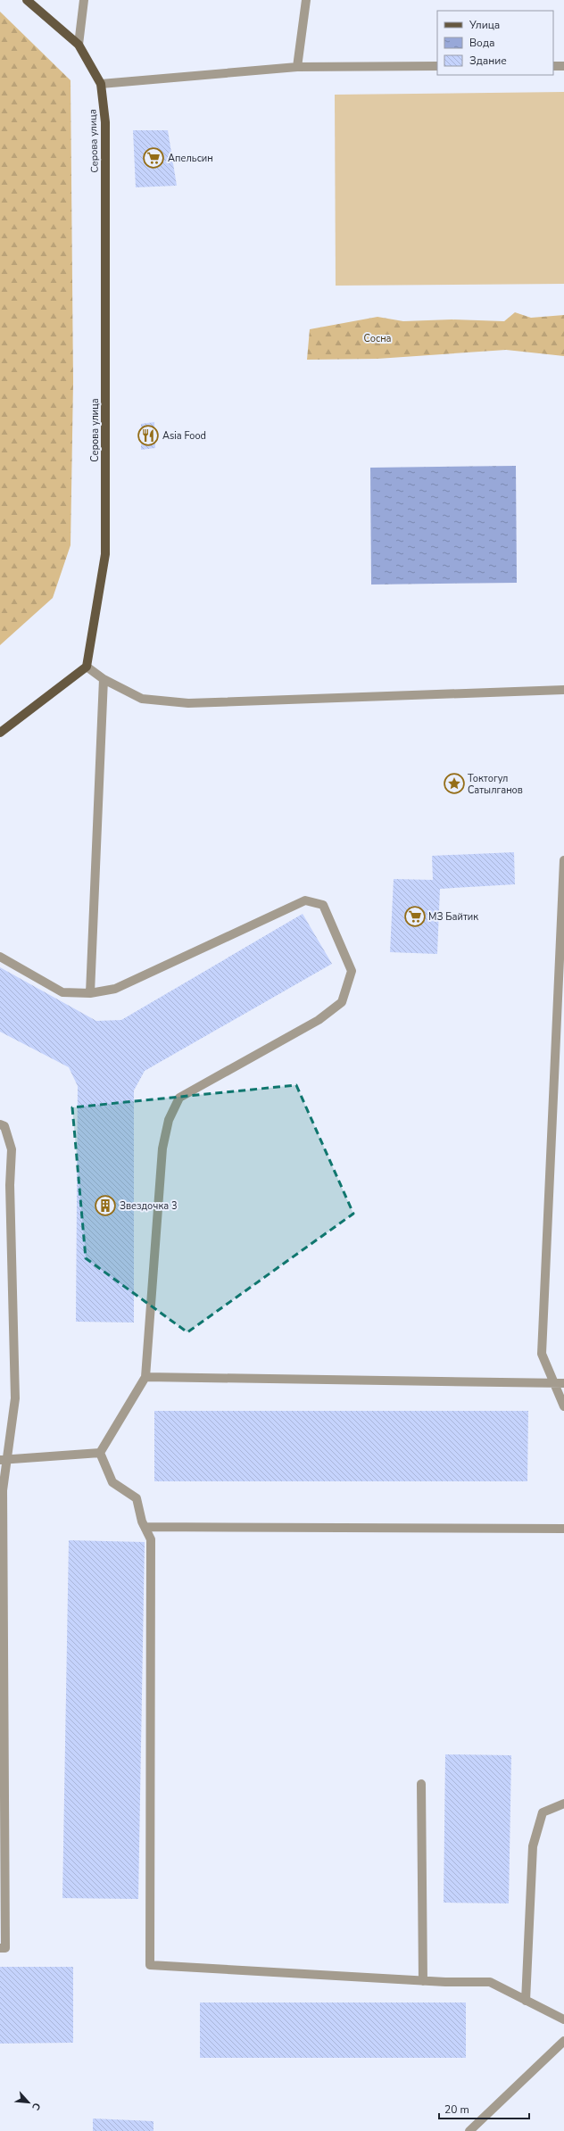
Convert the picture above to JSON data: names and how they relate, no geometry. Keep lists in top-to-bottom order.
{
  "streets": {
    "main road": ["Серова улица"]
  },
  "parks": ["Сосна"],
  "places": {
    "supermarket": ["Апельсин", "МЗ Байтик"],
    "restaurant": ["Asia Food"],
    "place": ["Токтогул Сатылганов"],
    "building": ["Звездочка 3"]
  },
  "legend": ["Улица", "Вода", "Здание"],
  "scale_bar": "20 m",
  "north": "bottom right"
}
